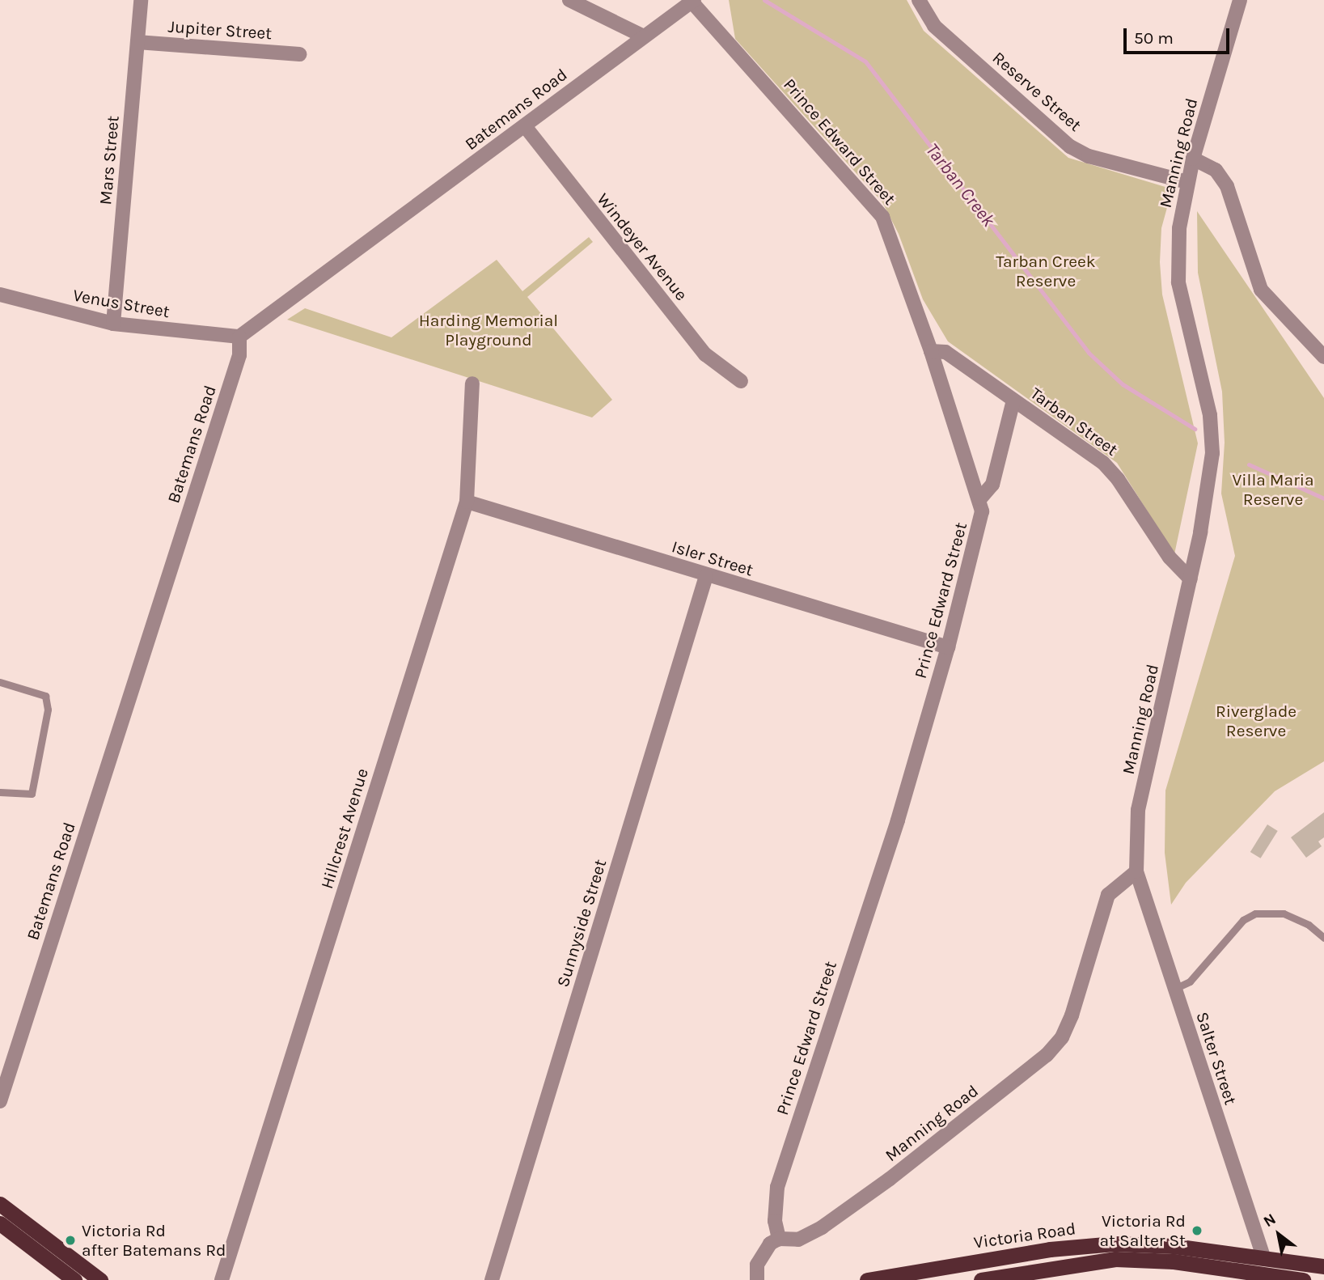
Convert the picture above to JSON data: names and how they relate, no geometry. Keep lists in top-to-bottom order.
{
  "streets": {
    "highway": ["Victoria Road"],
    "street": [
      "Jupiter Street",
      "Reserve Street",
      "Batemans Road",
      "Prince Edward Street",
      "Manning Road",
      "Mars Street",
      "Windeyer Avenue",
      "Venus Street",
      "Tarban Street",
      "Isler Street",
      "Hillcrest Avenue",
      "Sunnyside Street",
      "Salter Street"
    ]
  },
  "crossings": [
    ["Jupiter Street", "Mars Street"],
    ["Reserve Street", "Manning Road"],
    ["Batemans Road", "Prince Edward Street"],
    ["Batemans Road", "Windeyer Avenue"],
    ["Batemans Road", "Venus Street"],
    ["Prince Edward Street", "Manning Road"],
    ["Prince Edward Street", "Tarban Street"],
    ["Prince Edward Street", "Isler Street"],
    ["Manning Road", "Tarban Street"],
    ["Manning Road", "Salter Street"],
    ["Mars Street", "Venus Street"],
    ["Isler Street", "Hillcrest Avenue"],
    ["Isler Street", "Sunnyside Street"],
    ["Salter Street", "Victoria Road"]
  ],
  "water": ["Tarban Creek"],
  "parks": [
    "Tarban Creek Reserve",
    "Harding Memorial Playground",
    "Villa Maria Reserve",
    "Riverglade Reserve"
  ],
  "places": ["Victoria Rd at Salter St", "Victoria Rd after Batemans Rd"],
  "scale_bar": "50 m",
  "north": "top left"
}
